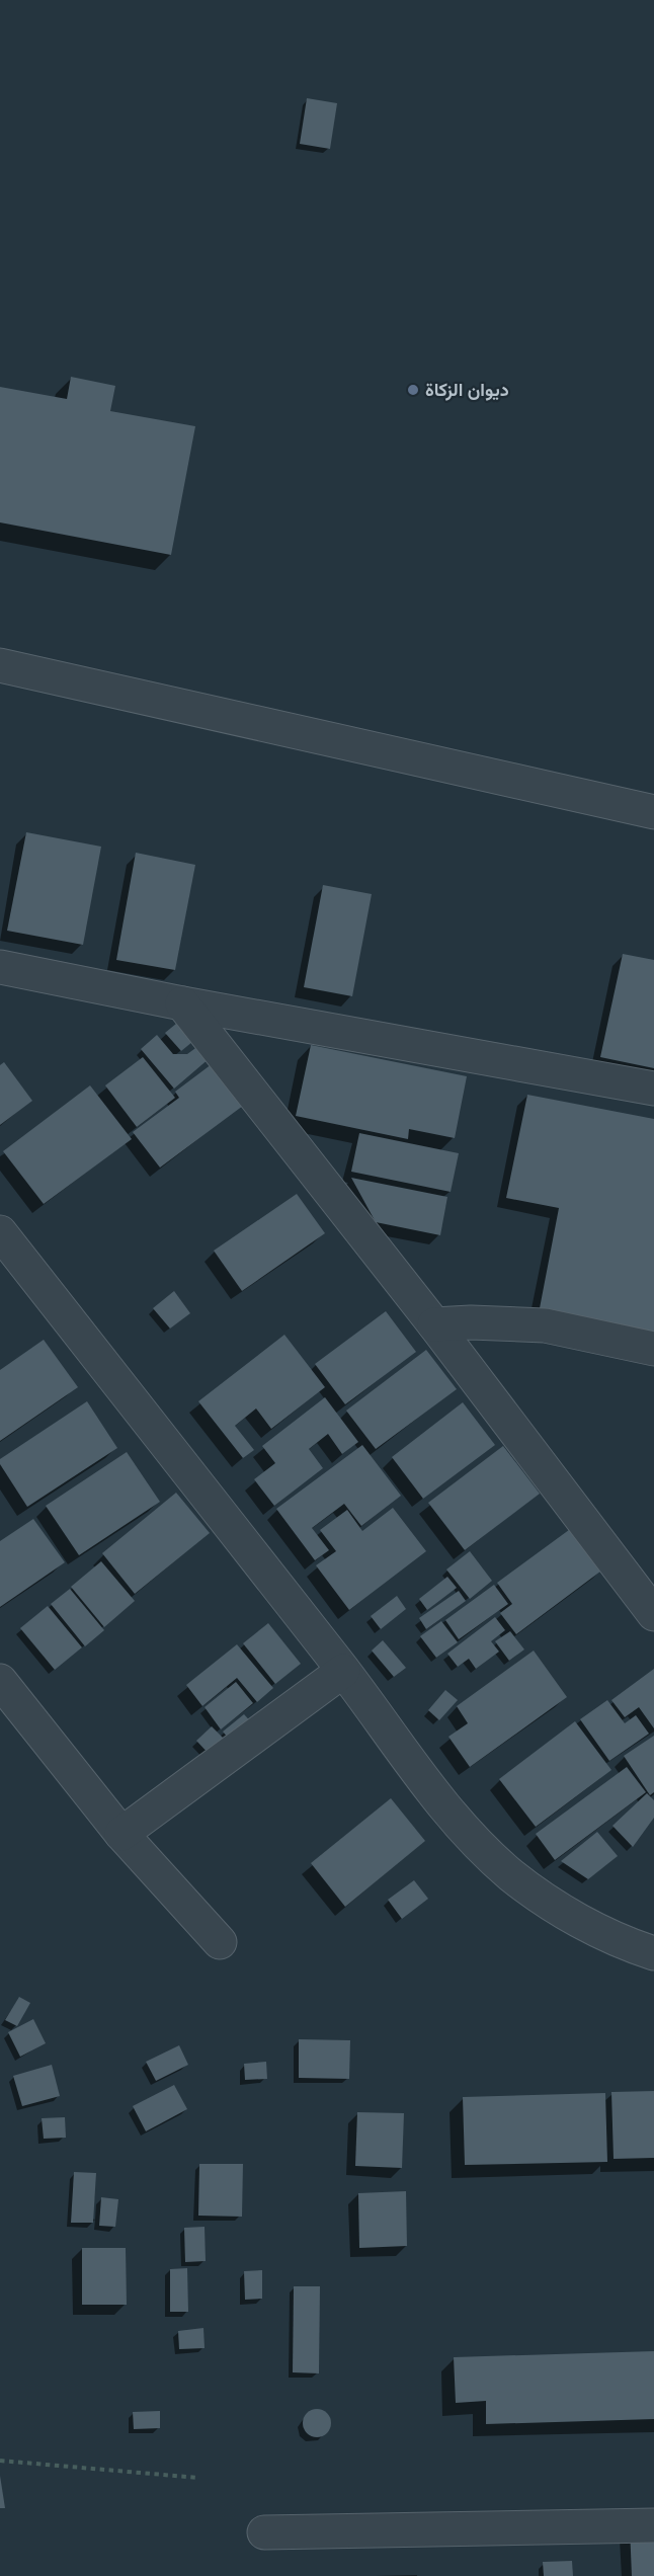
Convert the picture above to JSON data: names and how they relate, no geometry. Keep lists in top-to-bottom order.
{
  "places": ["ديوان الزكاة"]
}
